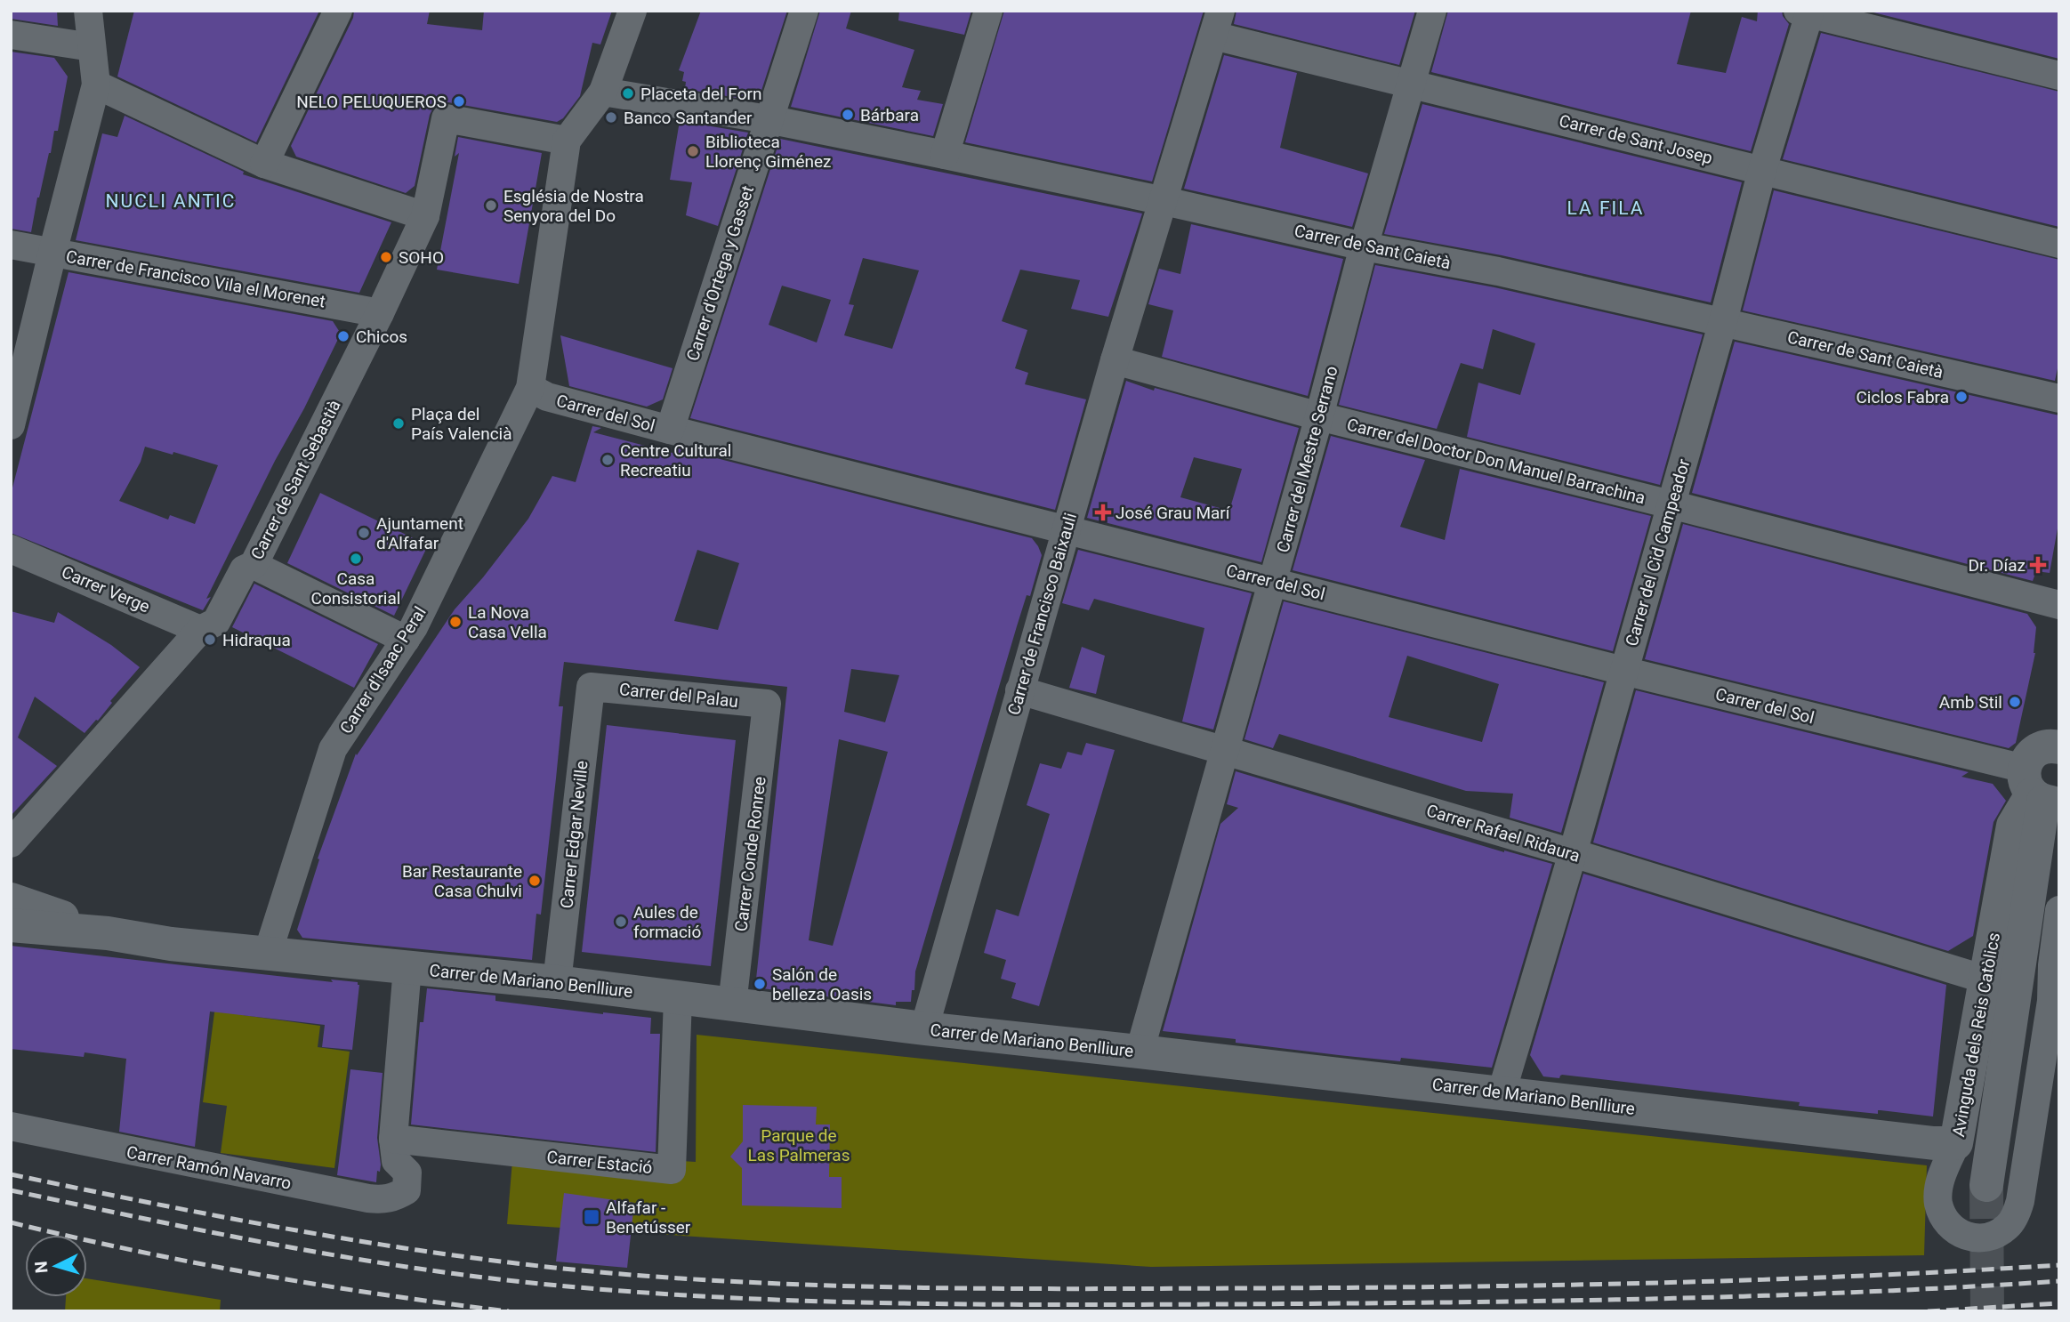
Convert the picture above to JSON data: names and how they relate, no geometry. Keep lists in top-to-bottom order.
{
  "streets": {
    "street": [
      "Carrer de Sant Josep",
      "Carrer de Sant Caietà",
      "Carrer d'Ortega y Gasset",
      "Carrer de Francisco Vila el Morenet",
      "Carrer del Sol",
      "Carrer del Mestre Serrano",
      "Carrer del Doctor Don Manuel Barrachina",
      "Carrer de Sant Sebastià",
      "Carrer del Cid Campeador",
      "Carrer Verge",
      "Carrer de Francisco Baixauli",
      "Carrer d'Isaac Peral",
      "Carrer del Palau",
      "Carrer Rafael Ridaura",
      "Carrer Edgar Neville",
      "Carrer Conde Ronree",
      "Carrer de Mariano Benlliure",
      "Avinguda dels Reis Catòlics",
      "Carrer Estació",
      "Carrer Ramón Navarro"
    ]
  },
  "crossings": [
    ["Carrer de Sant Josep", "Carrer del Mestre Serrano"],
    ["Carrer de Sant Josep", "Carrer del Cid Campeador"],
    ["Carrer de Sant Josep", "Carrer de Francisco Baixauli"],
    ["Carrer de Sant Caietà", "Carrer d'Ortega y Gasset"],
    ["Carrer de Sant Caietà", "Carrer del Mestre Serrano"],
    ["Carrer de Sant Caietà", "Carrer del Cid Campeador"],
    ["Carrer de Sant Caietà", "Carrer de Francisco Baixauli"],
    ["Carrer d'Ortega y Gasset", "Carrer del Sol"],
    ["Carrer de Francisco Vila el Morenet", "Carrer de Sant Sebastià"],
    ["Carrer del Sol", "Carrer del Mestre Serrano"],
    ["Carrer del Sol", "Carrer del Cid Campeador"],
    ["Carrer del Sol", "Carrer de Francisco Baixauli"],
    ["Carrer del Sol", "Carrer d'Isaac Peral"],
    ["Carrer del Sol", "Avinguda dels Reis Catòlics"],
    ["Carrer del Mestre Serrano", "Carrer del Doctor Don Manuel Barrachina"],
    ["Carrer del Mestre Serrano", "Carrer Rafael Ridaura"],
    ["Carrer del Mestre Serrano", "Carrer de Mariano Benlliure"],
    ["Carrer del Doctor Don Manuel Barrachina", "Carrer del Cid Campeador"],
    ["Carrer del Doctor Don Manuel Barrachina", "Carrer de Francisco Baixauli"],
    ["Carrer de Sant Sebastià", "Carrer Verge"],
    ["Carrer de Sant Sebastià", "Carrer d'Isaac Peral"],
    ["Carrer del Cid Campeador", "Carrer Rafael Ridaura"],
    ["Carrer del Cid Campeador", "Carrer de Mariano Benlliure"],
    ["Carrer de Francisco Baixauli", "Carrer Rafael Ridaura"],
    ["Carrer de Francisco Baixauli", "Carrer de Mariano Benlliure"],
    ["Carrer d'Isaac Peral", "Carrer de Mariano Benlliure"],
    ["Carrer del Palau", "Carrer Edgar Neville"],
    ["Carrer del Palau", "Carrer Conde Ronree"],
    ["Carrer Rafael Ridaura", "Avinguda dels Reis Catòlics"],
    ["Carrer Edgar Neville", "Carrer de Mariano Benlliure"],
    ["Carrer Conde Ronree", "Carrer de Mariano Benlliure"],
    ["Carrer de Mariano Benlliure", "Avinguda dels Reis Catòlics"],
    ["Carrer de Mariano Benlliure", "Carrer Estació"],
    ["Carrer Estació", "Carrer Ramón Navarro"]
  ],
  "districts": ["NUCLI ANTIC", "LA FILA"],
  "parks": ["Parque de Las Palmeras"],
  "places": {
    "other": [
      "Placeta del Forn",
      "NELO PELUQUEROS",
      "Bárbara",
      "Banco Santander",
      "Biblioteca Llorenç Giménez",
      "Església de Nostra Senyora del Do",
      "SOHO",
      "Chicos",
      "Ciclos Fabra",
      "Plaça del País Valencià",
      "Centre Cultural Recreatiu",
      "Ajuntament d'Alfafar",
      "Casa Consistorial",
      "La Nova Casa Vella",
      "Hidraqua",
      "Amb Stil",
      "Bar Restaurante Casa Chulvi",
      "Aules de formació",
      "Salón de belleza Oasis"
    ],
    "health": ["José Grau Marí", "Dr. Díaz"],
    "transit": ["Alfafar - Benetússer"]
  },
  "north": "left"
}
